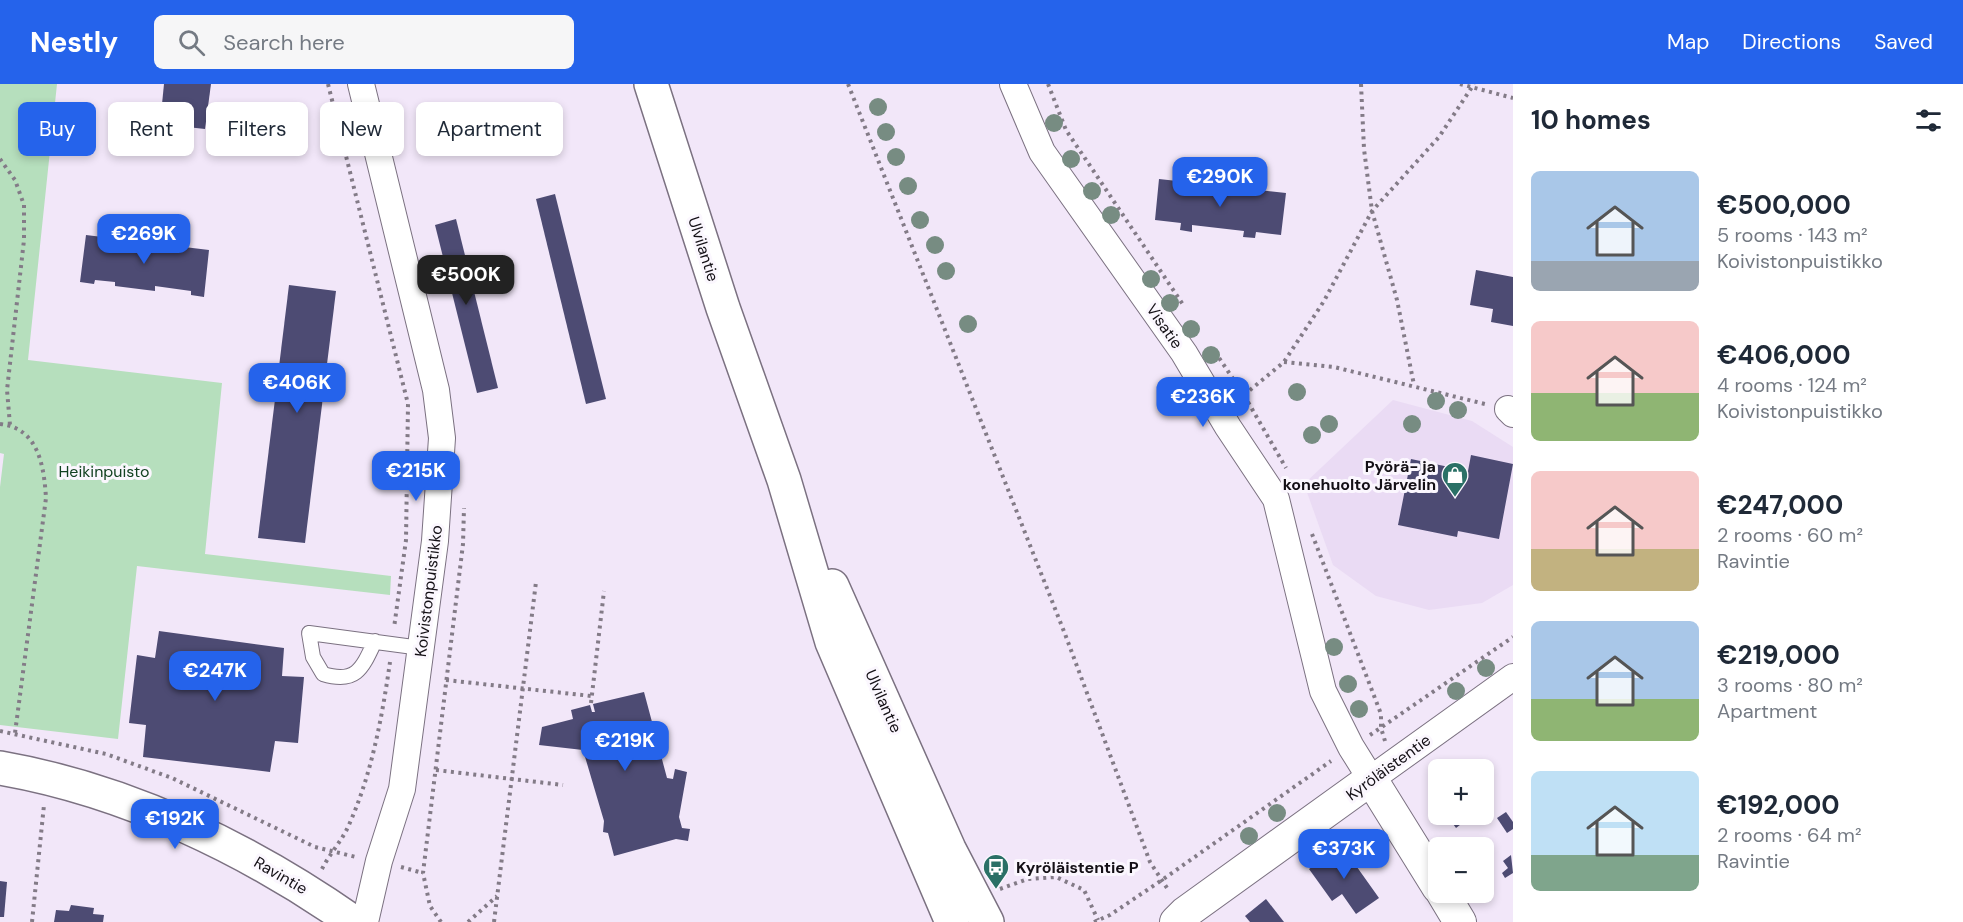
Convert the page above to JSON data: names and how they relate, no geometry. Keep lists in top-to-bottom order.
{
  "streets": {
    "main road": ["Ulvilantie", "Ravintie"],
    "street": ["Visatie", "Koivistonpuistikko", "Kyröläistentie"]
  },
  "crossings": [
    ["Visatie", "Kyröläistentie"]
  ],
  "parks": ["Heikinpuisto"],
  "places": {
    "shop": ["Pyörä- ja konehuolto Järvelin"],
    "bus stop": ["Kyröläistentie P"]
  },
  "page": {
    "header": "Nestly",
    "search": "Search here",
    "nav": ["Map", "Directions", "Saved"],
    "heading": "10 homes",
    "chip": [
      "Buy",
      "Rent",
      "Filters",
      "New",
      "Apartment"
    ],
    "list": [
      {
        "name": "€500,000",
        "note": "5 rooms · 143 m² · Koivistonpuistikko"
      },
      {
        "name": "€406,000",
        "note": "4 rooms · 124 m² · Koivistonpuistikko"
      },
      {
        "name": "€247,000",
        "note": "2 rooms · 60 m² · Ravintie"
      },
      {
        "name": "€219,000",
        "note": "3 rooms · 80 m² · Apartment"
      },
      {
        "name": "€192,000",
        "note": "2 rooms · 64 m² · Ravintie"
      }
    ],
    "price": [
      "€290K",
      "€269K",
      "€500K",
      "€406K",
      "€236K",
      "€215K",
      "€247K",
      "€219K",
      "€192K",
      "€373K"
    ],
    "map_buttons": ["+", "−"]
  }
}
